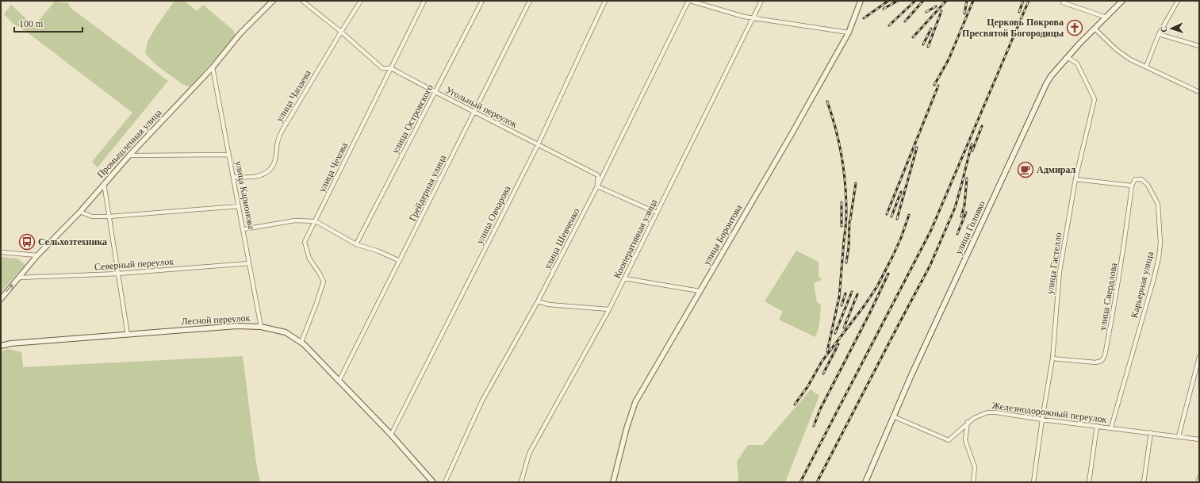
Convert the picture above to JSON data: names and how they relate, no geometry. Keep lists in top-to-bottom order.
{
  "streets": {
    "main road": ["улица Головко", "Лесной переулок"],
    "street": [
      "улица Чапаева",
      "Угольный переулок",
      "улица Островского",
      "Промышленная улица",
      "улица Чехова",
      "Грейдерная улица",
      "улица Карионова",
      "улица Овчарова",
      "улица Боронтова",
      "улица Шевченко",
      "Кооперативная улица",
      "улица Гастелло",
      "Северный переулок",
      "Карьерная улица",
      "улица Свердлова",
      "Железнодорожный переулок"
    ]
  },
  "crossings": [
    ["улица Чапаева", "Угольный переулок"],
    ["улица Чапаева", "улица Карионова"],
    ["Угольный переулок", "улица Островского"],
    ["Угольный переулок", "улица Чехова"],
    ["Угольный переулок", "Грейдерная улица"],
    ["Угольный переулок", "улица Овчарова"],
    ["Угольный переулок", "улица Шевченко"],
    ["Промышленная улица", "улица Карионова"],
    ["Промышленная улица", "Северный переулок"],
    ["улица Чехова", "Лесной переулок"],
    ["Грейдерная улица", "Лесной переулок"],
    ["улица Карионова", "Северный переулок"],
    ["улица Карионова", "Лесной переулок"],
    ["улица Овчарова", "Лесной переулок"],
    ["улица Головко", "улица Гастелло"],
    ["улица Головко", "Железнодорожный переулок"],
    ["улица Гастелло", "Карьерная улица"],
    ["улица Гастелло", "улица Свердлова"],
    ["улица Гастелло", "Железнодорожный переулок"],
    ["Карьерная улица", "улица Свердлова"],
    ["Карьерная улица", "Железнодорожный переулок"]
  ],
  "places": {
    "church": ["Церковь Покрова Пресвятой Богородицы"],
    "cafe": ["Адмирал"],
    "bus stop": ["Сельхозтехника"]
  },
  "scale_bar": "100 m",
  "north": "left"
}
